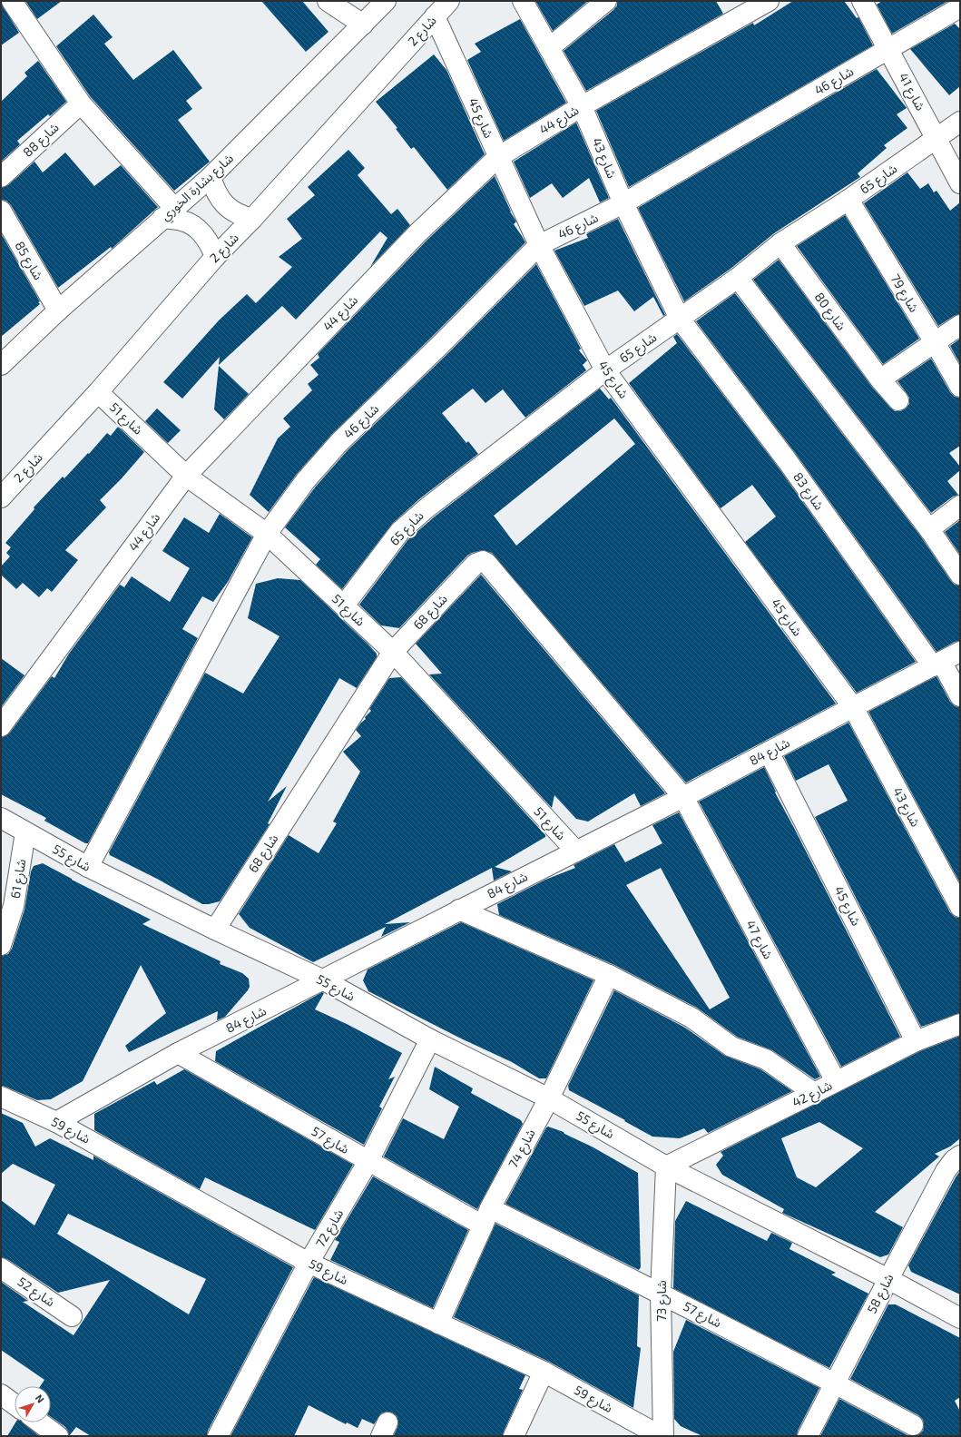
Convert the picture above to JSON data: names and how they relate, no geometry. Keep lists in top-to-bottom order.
{
  "streets": {
    "street": [
      "شارع 2",
      "شارع 46",
      "شارع 41",
      "شارع 45",
      "شارع 44",
      "شارع 88",
      "شارع 43",
      "شارع 65",
      "شارع بشارة الخوري",
      "شارع 85",
      "شارع 79",
      "شارع 80",
      "شارع 51",
      "شارع 83",
      "شارع 68",
      "شارع 84",
      "شارع 55",
      "شارع 61",
      "شارع 47",
      "شارع 42",
      "شارع 59",
      "شارع 57",
      "شارع 74",
      "شارع 72",
      "شارع 52",
      "شارع 58",
      "شارع 73"
    ]
  },
  "crossings": [
    ["شارع 2", "شارع 45"],
    ["شارع 2", "شارع 51"],
    ["شارع 46", "شارع 41"],
    ["شارع 46", "شارع 45"],
    ["شارع 46", "شارع 43"],
    ["شارع 46", "شارع 51"],
    ["شارع 46", "شارع 55"],
    ["شارع 41", "شارع 65"],
    ["شارع 45", "شارع 44"],
    ["شارع 45", "شارع 43"],
    ["شارع 45", "شارع 65"],
    ["شارع 45", "شارع 84"],
    ["شارع 45", "شارع 42"],
    ["شارع 44", "شارع 43"],
    ["شارع 44", "شارع 51"],
    ["شارع 43", "شارع 65"],
    ["شارع 43", "شارع 83"],
    ["شارع 43", "شارع 84"],
    ["شارع 65", "شارع 79"],
    ["شارع 65", "شارع 80"],
    ["شارع 65", "شارع 51"],
    ["شارع 65", "شارع 83"],
    ["شارع بشارة الخوري", "شارع 85"],
    ["شارع 51", "شارع 68"],
    ["شارع 51", "شارع 84"],
    ["شارع 83", "شارع 84"],
    ["شارع 68", "شارع 84"],
    ["شارع 68", "شارع 55"],
    ["شارع 68", "شارع 47"],
    ["شارع 84", "شارع 55"],
    ["شارع 84", "شارع 47"],
    ["شارع 84", "شارع 59"],
    ["شارع 84", "شارع 57"],
    ["شارع 55", "شارع 61"],
    ["شارع 55", "شارع 42"],
    ["شارع 55", "شارع 74"],
    ["شارع 55", "شارع 72"],
    ["شارع 55", "شارع 58"],
    ["شارع 55", "شارع 73"],
    ["شارع 47", "شارع 42"],
    ["شارع 42", "شارع 73"],
    ["شارع 59", "شارع 74"],
    ["شارع 59", "شارع 72"],
    ["شارع 59", "شارع 73"],
    ["شارع 57", "شارع 74"],
    ["شارع 57", "شارع 72"],
    ["شارع 57", "شارع 58"],
    ["شارع 57", "شارع 73"]
  ],
  "north": "top right"
}
